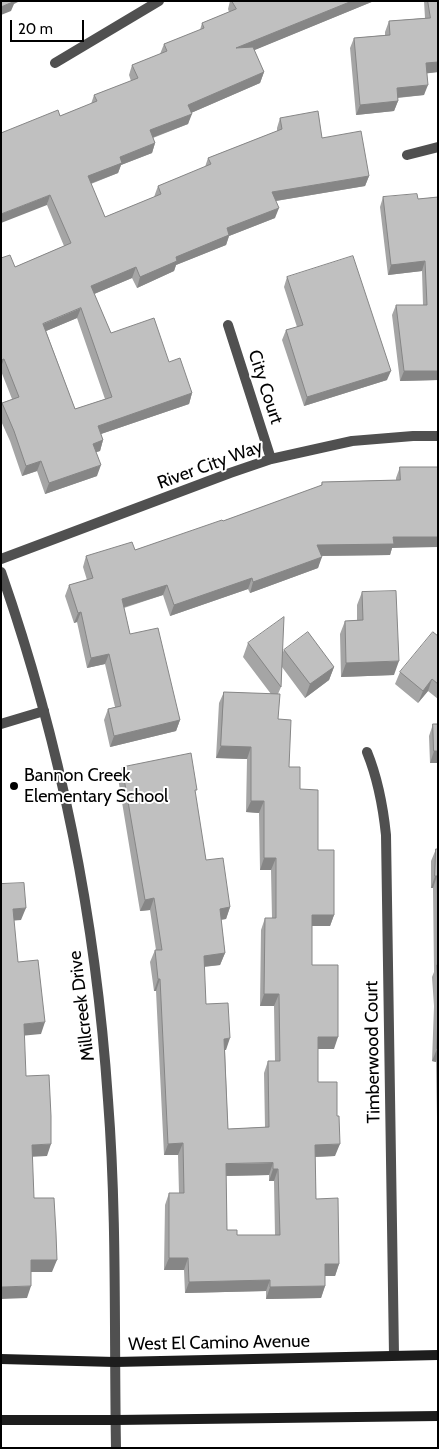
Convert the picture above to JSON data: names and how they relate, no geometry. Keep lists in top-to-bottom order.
{
  "streets": {
    "main road": ["West El Camino Avenue"],
    "street": [
      "City Court",
      "River City Way",
      "Millcreek Drive",
      "Timberwood Court"
    ]
  },
  "crossings": [
    ["City Court", "River City Way"],
    ["Millcreek Drive", "West El Camino Avenue"],
    ["Timberwood Court", "West El Camino Avenue"]
  ],
  "places": ["Bannon Creek Elementary School"],
  "scale_bar": "20 m"
}
